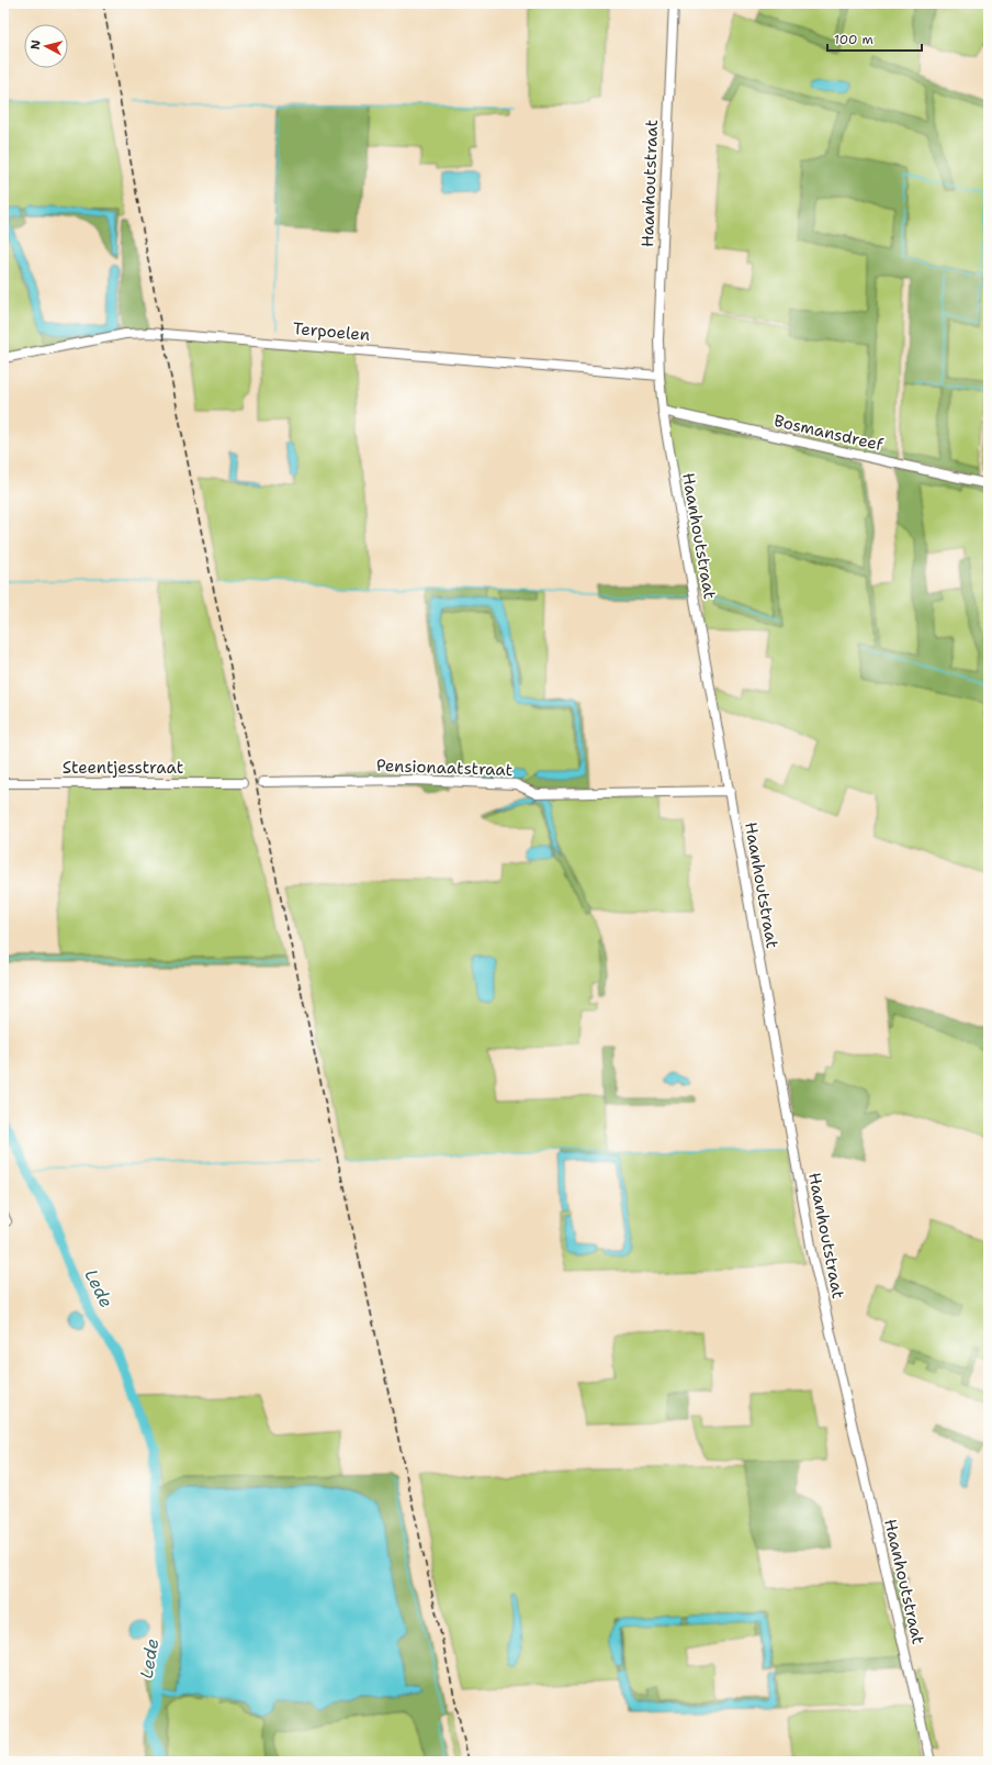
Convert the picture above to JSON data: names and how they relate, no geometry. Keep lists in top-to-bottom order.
{
  "streets": {
    "street": [
      "Haanhoutstraat",
      "Terpoelen",
      "Bosmansdreef",
      "Steentjesstraat",
      "Pensionaatstraat"
    ]
  },
  "crossings": [
    ["Haanhoutstraat", "Terpoelen"],
    ["Haanhoutstraat", "Bosmansdreef"],
    ["Haanhoutstraat", "Pensionaatstraat"]
  ],
  "water": ["Lede"],
  "scale_bar": "100 m",
  "north": "left"
}
